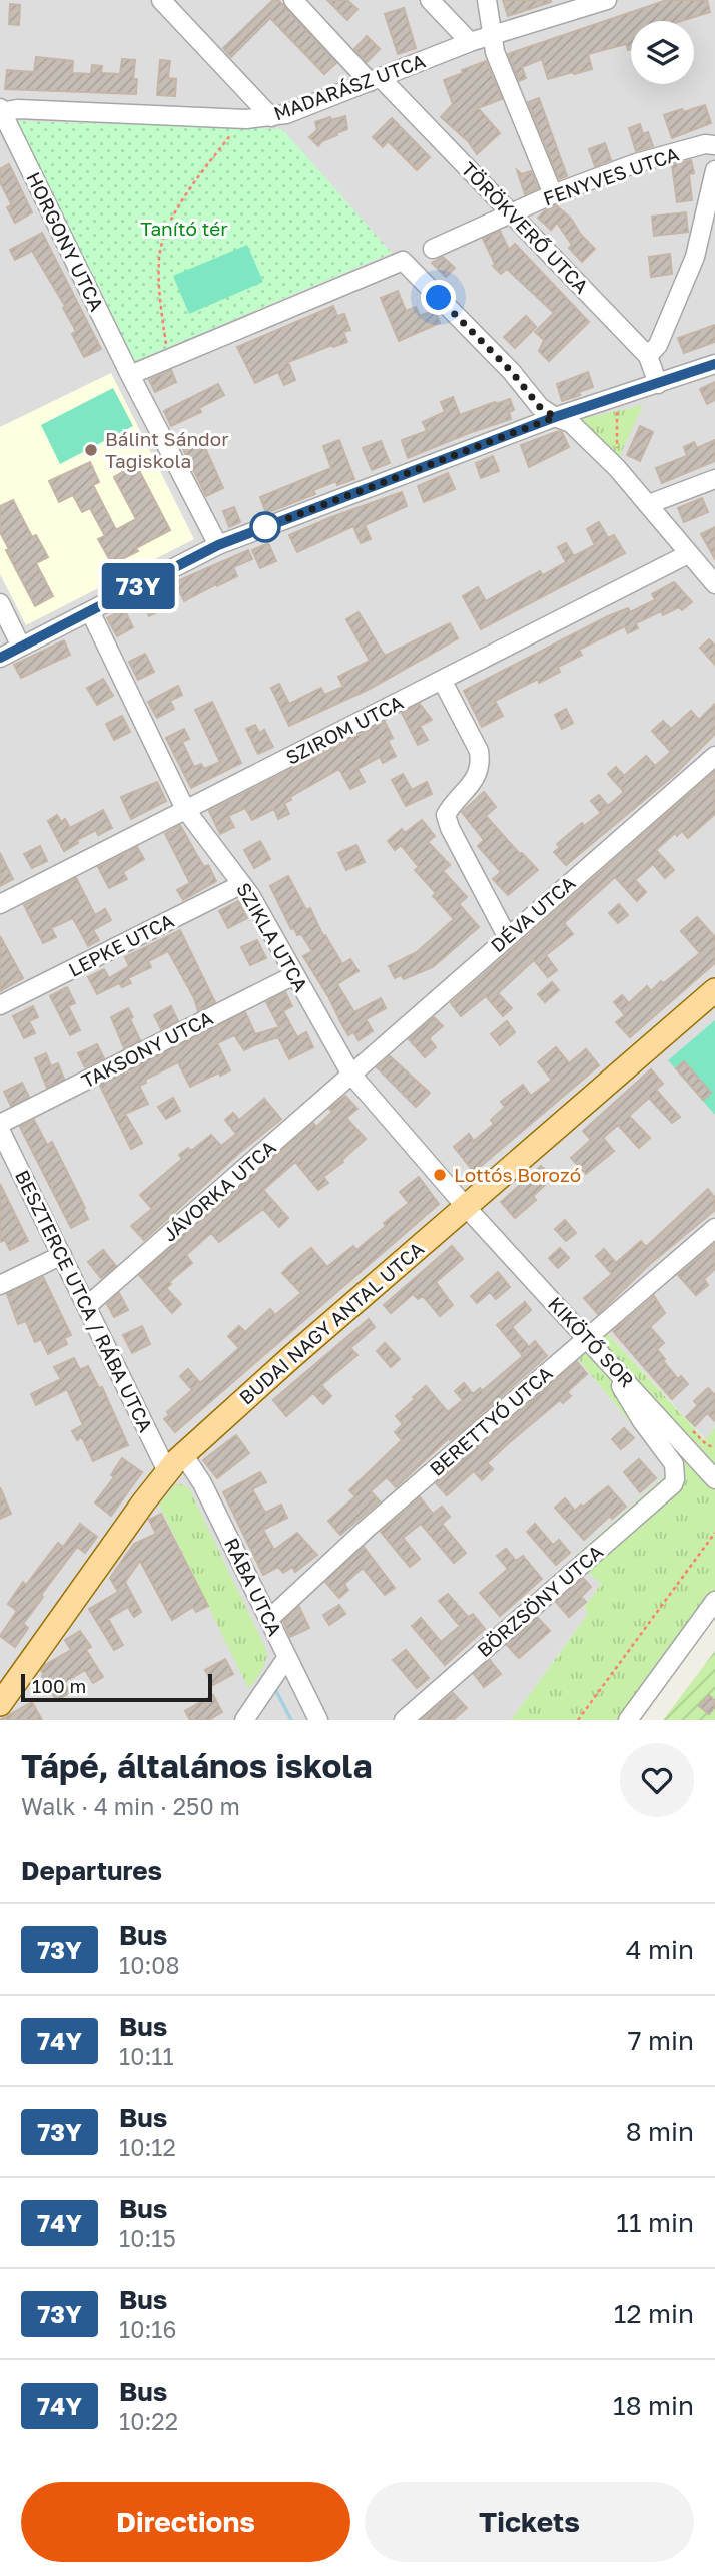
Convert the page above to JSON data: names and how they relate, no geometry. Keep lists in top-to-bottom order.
{
  "streets": {
    "main road": ["BUDAI NAGY ANTAL UTCA"],
    "street": [
      "MADARÁSZ UTCA",
      "FENYVES UTCA",
      "TÖRÖKVERŐ UTCA",
      "HORGONY UTCA",
      "SZIROM UTCA",
      "DÉVA UTCA",
      "SZIKLA UTCA",
      "LEPKE UTCA",
      "TAKSONY UTCA",
      "JÁVORKA UTCA",
      "BESZTERCE UTCA / RÁBA UTCA",
      "KIKÖTŐ SOR",
      "BERETTYÓ UTCA",
      "RÁBA UTCA",
      "BÖRZSÖNY UTCA"
    ]
  },
  "crossings": [
    ["MADARÁSZ UTCA", "TÖRÖKVERŐ UTCA"],
    ["MADARÁSZ UTCA", "HORGONY UTCA"],
    ["FENYVES UTCA", "TÖRÖKVERŐ UTCA"],
    ["SZIROM UTCA", "SZIKLA UTCA"],
    ["DÉVA UTCA", "SZIKLA UTCA"],
    ["DÉVA UTCA", "JÁVORKA UTCA"],
    ["SZIKLA UTCA", "LEPKE UTCA"],
    ["SZIKLA UTCA", "TAKSONY UTCA"],
    ["SZIKLA UTCA", "JÁVORKA UTCA"],
    ["SZIKLA UTCA", "BUDAI NAGY ANTAL UTCA"],
    ["SZIKLA UTCA", "KIKÖTŐ SOR"],
    ["JÁVORKA UTCA", "BESZTERCE UTCA / RÁBA UTCA"],
    ["BESZTERCE UTCA / RÁBA UTCA", "BUDAI NAGY ANTAL UTCA"],
    ["BESZTERCE UTCA / RÁBA UTCA", "RÁBA UTCA"],
    ["BUDAI NAGY ANTAL UTCA", "KIKÖTŐ SOR"],
    ["BUDAI NAGY ANTAL UTCA", "RÁBA UTCA"],
    ["KIKÖTŐ SOR", "BERETTYÓ UTCA"],
    ["KIKÖTŐ SOR", "BÖRZSÖNY UTCA"],
    ["BERETTYÓ UTCA", "RÁBA UTCA"]
  ],
  "parks": ["Tanító tér"],
  "places": ["Bálint Sándor Tagiskola", "Lottós Borozó"],
  "lines": ["bus line 73Y"],
  "scale_bar": "100 m",
  "page": {
    "on_map": "73Y",
    "scale": "100 m",
    "heading": [
      ["Tápé, általános iskola", "Walk · 4 min · 250 m"],
      "Departures"
    ],
    "list": [
      {
        "mark": "73Y",
        "name": "Bus",
        "note": "10:08",
        "value": "4 min"
      },
      {
        "mark": "74Y",
        "name": "Bus",
        "note": "10:11",
        "value": "7 min"
      },
      {
        "mark": "73Y",
        "name": "Bus",
        "note": "10:12",
        "value": "8 min"
      },
      {
        "mark": "74Y",
        "name": "Bus",
        "note": "10:15",
        "value": "11 min"
      },
      {
        "mark": "73Y",
        "name": "Bus",
        "note": "10:16",
        "value": "12 min"
      },
      {
        "mark": "74Y",
        "name": "Bus",
        "note": "10:22",
        "value": "18 min"
      }
    ],
    "buttons": ["Directions", "Tickets"]
  }
}
